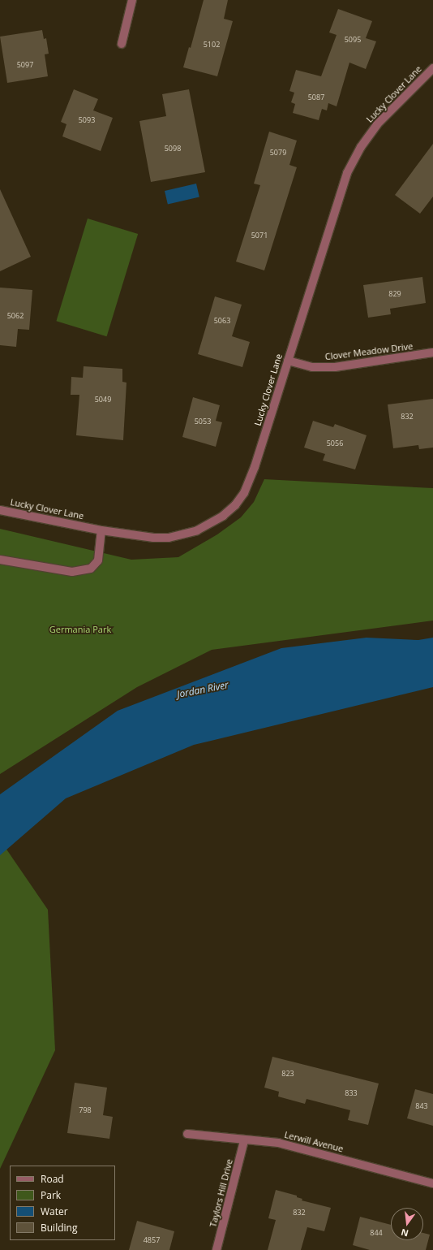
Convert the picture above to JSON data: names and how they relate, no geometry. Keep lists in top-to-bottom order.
{
  "streets": {
    "street": [
      "Lucky Clover Lane",
      "Clover Meadow Drive",
      "Lerwill Avenue",
      "Taylors Hill Drive"
    ]
  },
  "crossings": [
    ["Lucky Clover Lane", "Clover Meadow Drive"],
    ["Lerwill Avenue", "Taylors Hill Drive"]
  ],
  "water": ["Jordan River"],
  "parks": ["Germania Park"],
  "house_numbers": [
    "5095",
    "5102",
    "5097",
    "5087",
    "5093",
    "5098",
    "5079",
    "5071",
    "829",
    "5062",
    "5063",
    "5049",
    "832",
    "5053",
    "5056",
    "823",
    "833",
    "843",
    "798",
    "832",
    "844",
    "4857"
  ],
  "legend": [
    "Road",
    "Park",
    "Water",
    "Building"
  ],
  "north": "bottom"
}
